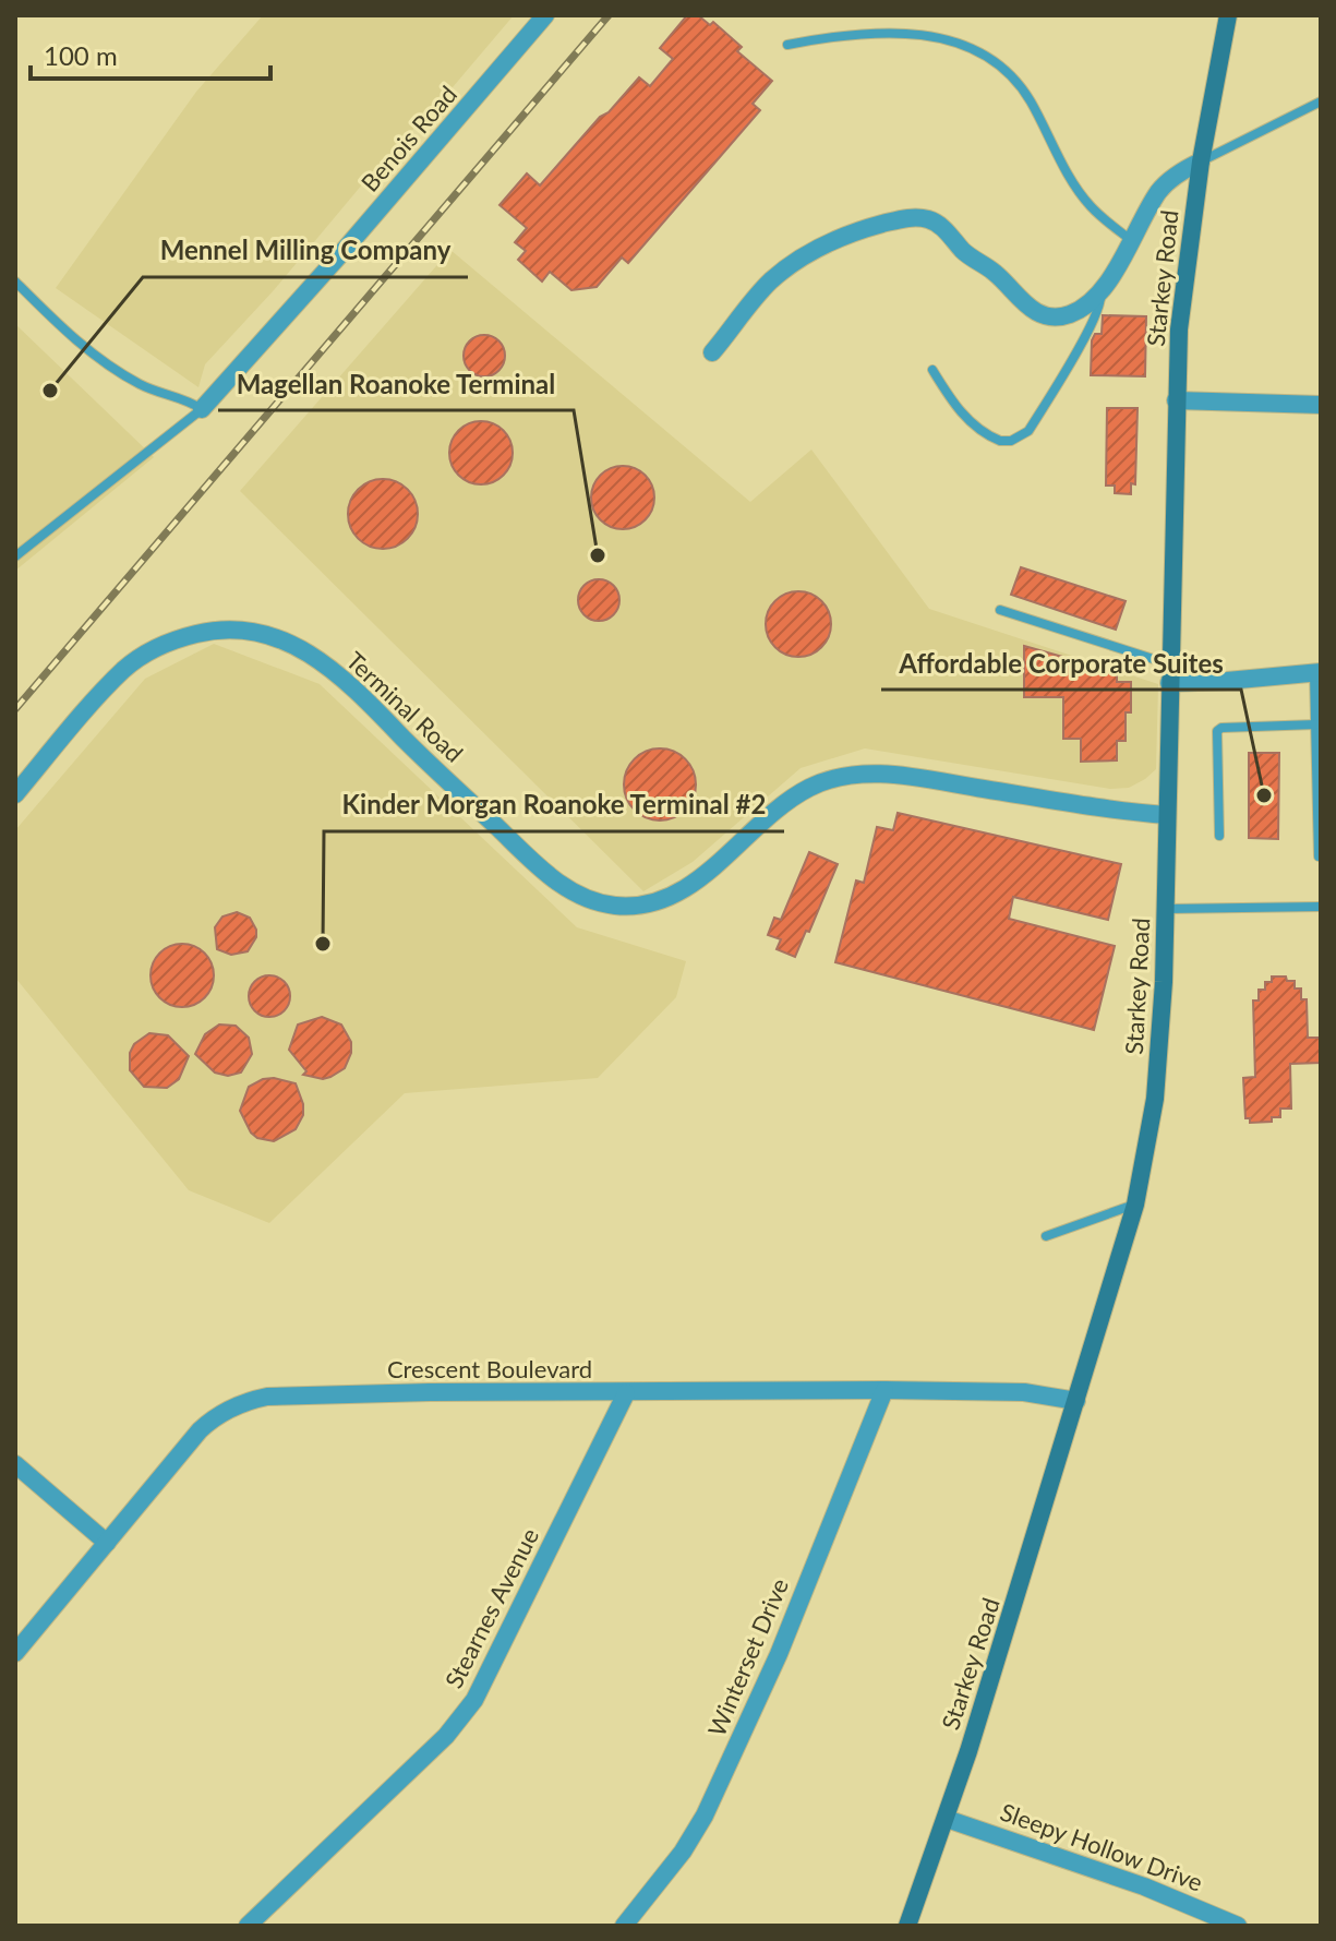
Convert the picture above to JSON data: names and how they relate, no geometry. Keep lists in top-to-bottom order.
{
  "streets": {
    "main road": ["Starkey Road"],
    "street": [
      "Benois Road",
      "Terminal Road",
      "Crescent Boulevard",
      "Stearnes Avenue",
      "Winterset Drive",
      "Sleepy Hollow Drive"
    ]
  },
  "crossings": [
    ["Starkey Road", "Terminal Road"],
    ["Starkey Road", "Crescent Boulevard"],
    ["Starkey Road", "Sleepy Hollow Drive"],
    ["Crescent Boulevard", "Stearnes Avenue"],
    ["Crescent Boulevard", "Winterset Drive"]
  ],
  "places": [
    "Mennel Milling Company",
    "Magellan Roanoke Terminal",
    "Affordable Corporate Suites",
    "Kinder Morgan Roanoke Terminal #2"
  ],
  "scale_bar": "100 m"
}
